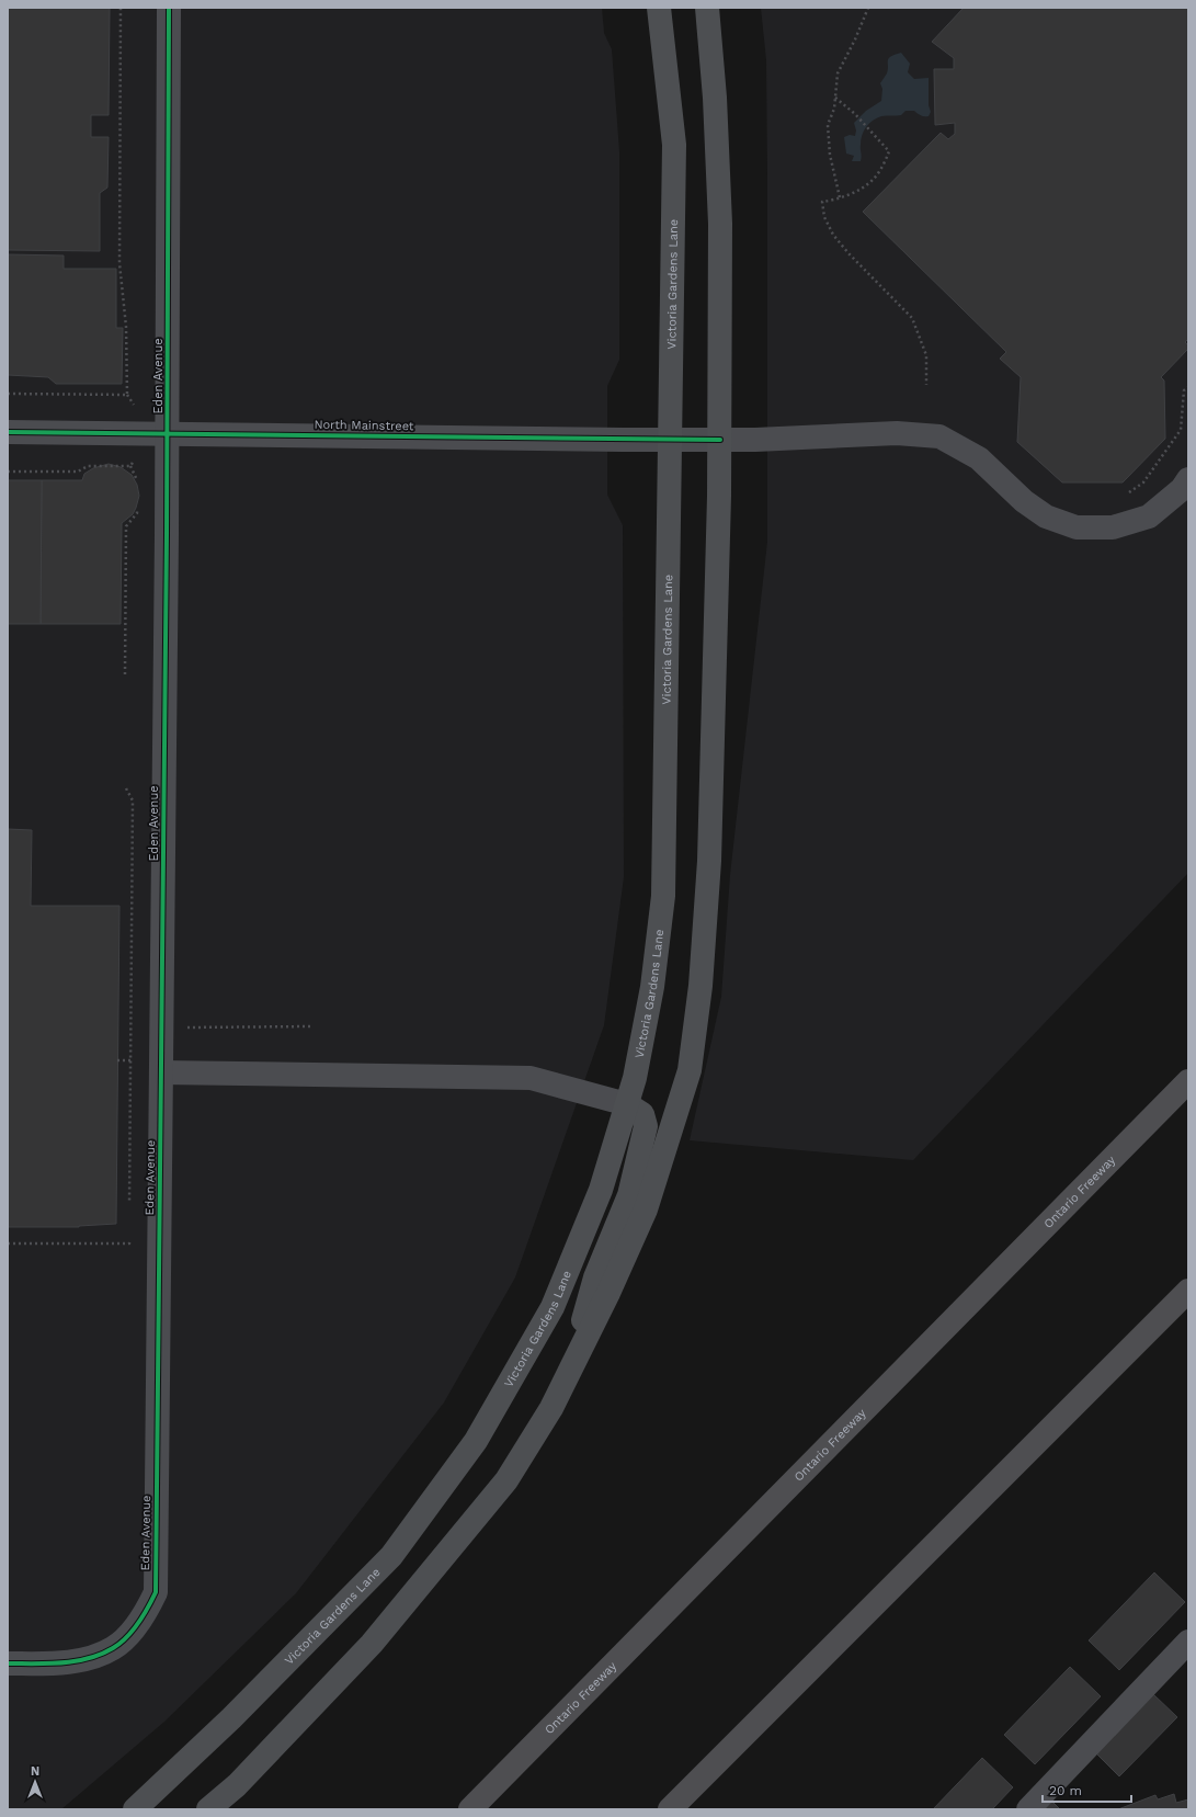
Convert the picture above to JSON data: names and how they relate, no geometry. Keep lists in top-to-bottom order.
{
  "streets": {
    "highway": ["Ontario Freeway"],
    "main road": ["Victoria Gardens Lane"],
    "street": ["Eden Avenue", "North Mainstreet"]
  },
  "crossings": [
    ["Victoria Gardens Lane", "North Mainstreet"],
    ["Eden Avenue", "North Mainstreet"]
  ],
  "scale_bar": "20 m",
  "north": "top"
}
